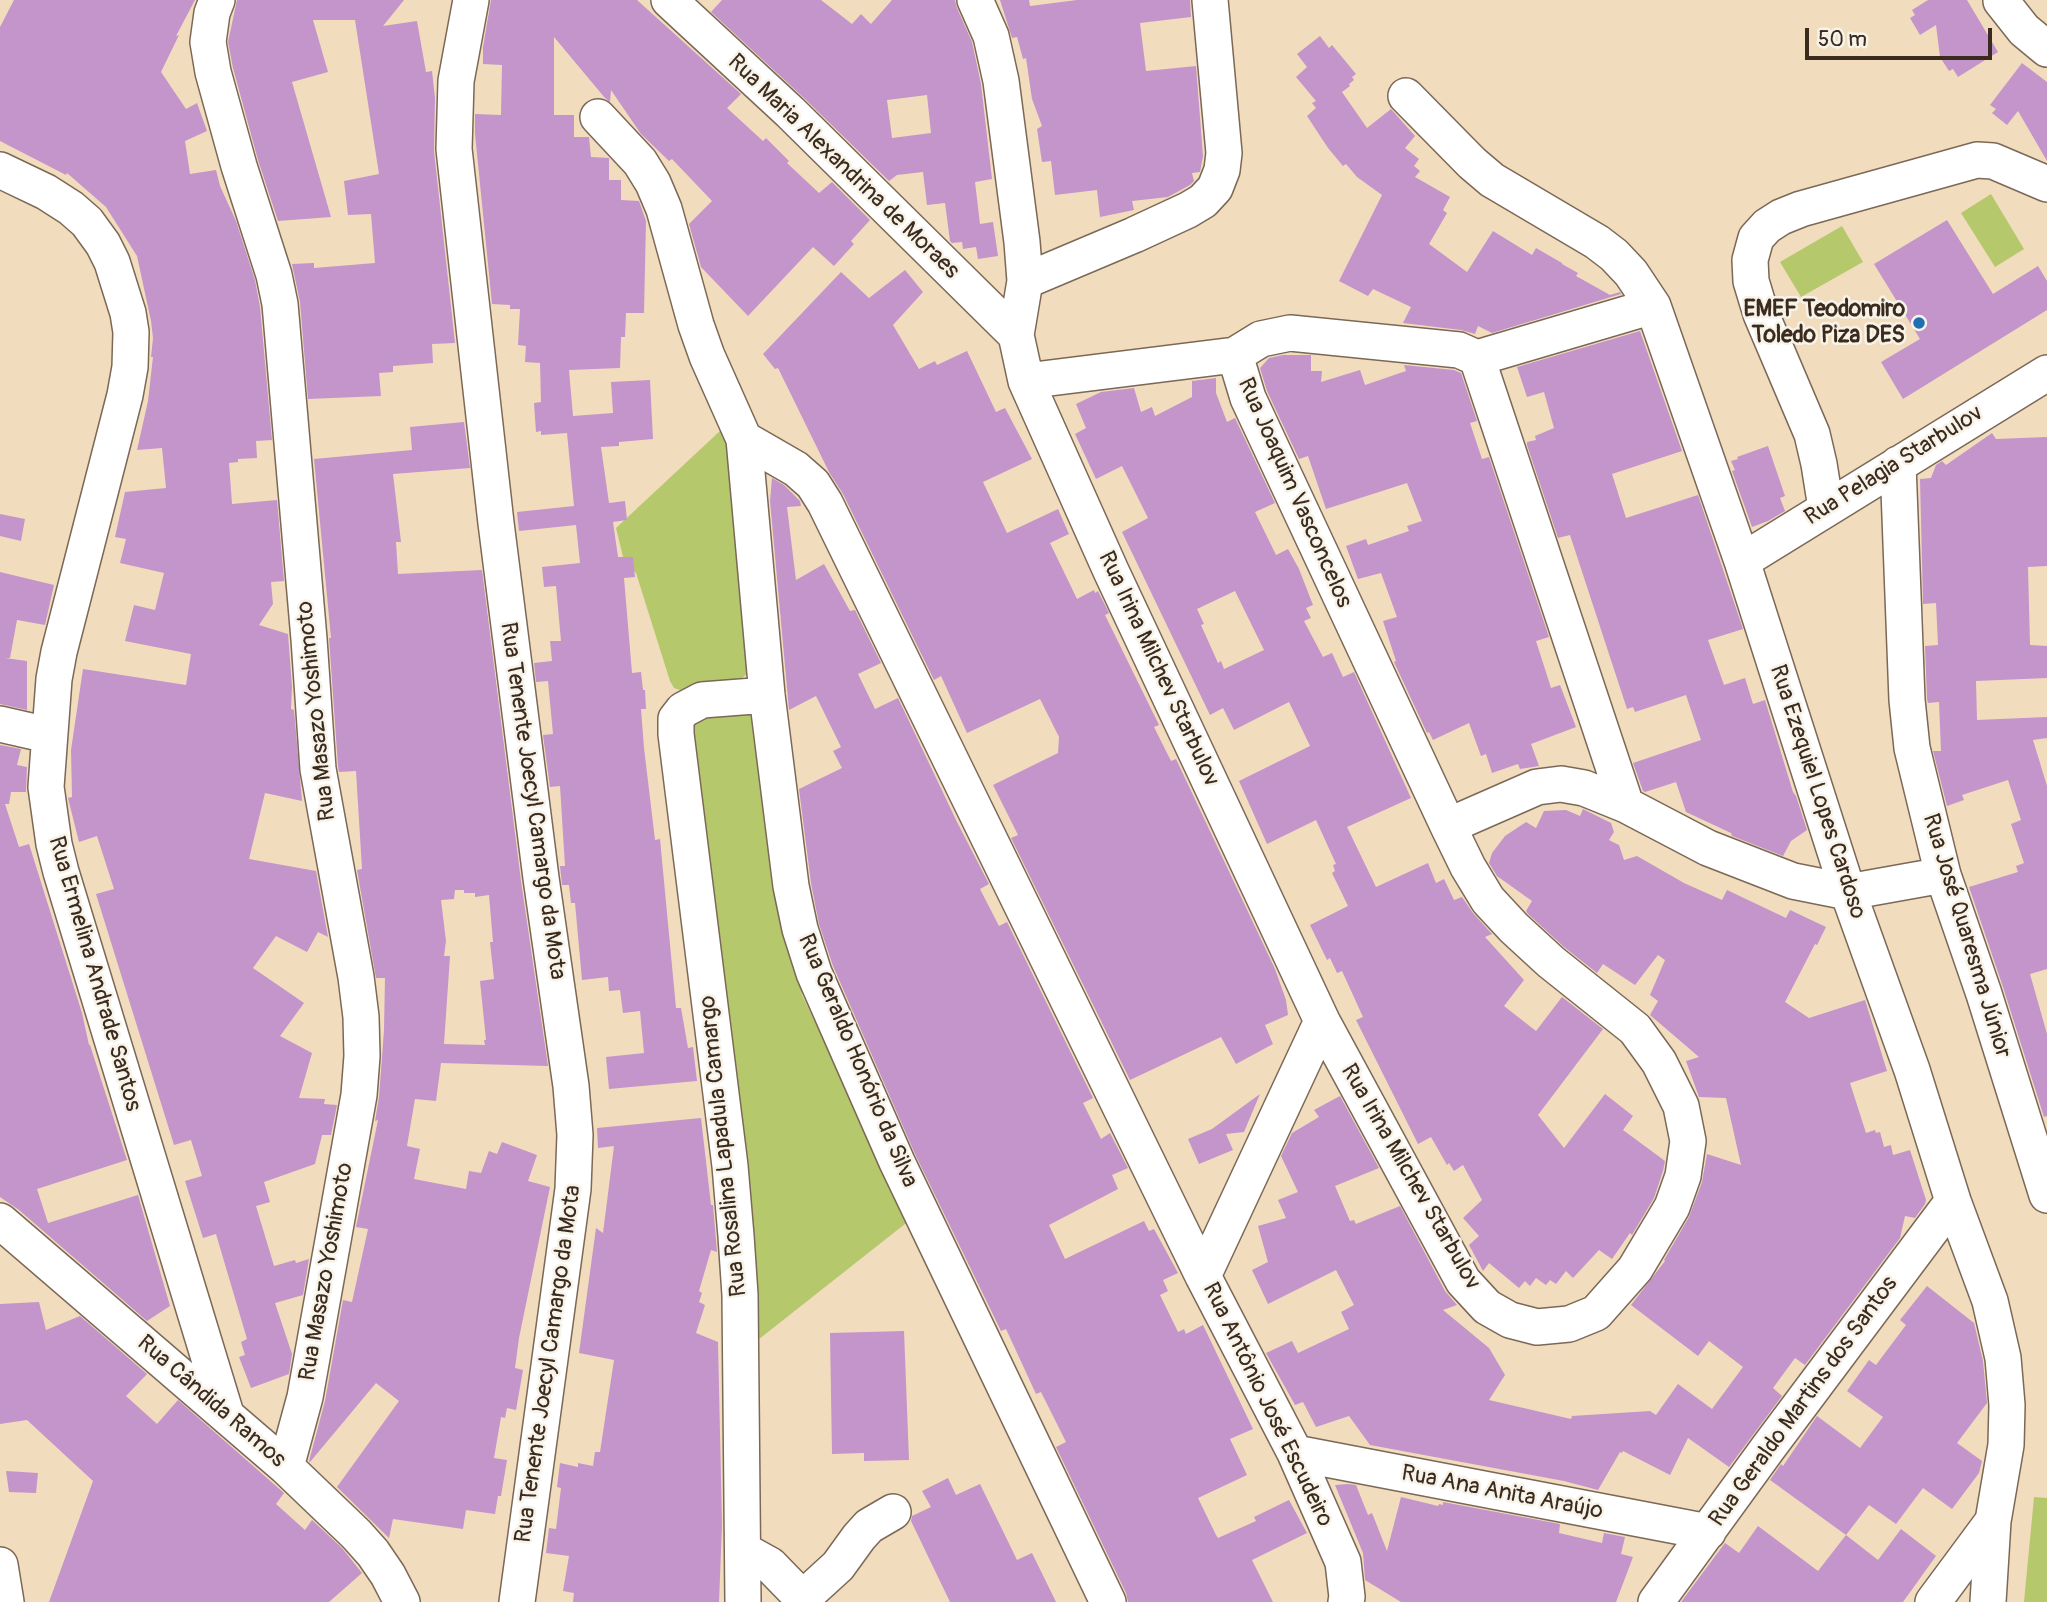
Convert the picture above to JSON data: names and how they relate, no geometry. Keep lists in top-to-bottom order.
{
  "streets": {
    "street": [
      "Rua Maria Alexandrina de Moraes",
      "Rua Pelagia Starbulov",
      "Rua Joaquim Vasconcelos",
      "Rua Irina Milchev Starbulov",
      "Rua Masazo Yoshimoto",
      "Rua Ezequiel Lopes Cardoso",
      "Rua Tenente Joecyl Camargo da Mota",
      "Rua José Quaresma Júnior",
      "Rua Ermelina Andrade Santos",
      "Rua Geraldo Honório da Silva",
      "Rua Rosalina Lapadula Camargo",
      "Rua Cândida Ramos",
      "Rua Geraldo Martins dos Santos",
      "Rua Antônio José Escudeiro",
      "Rua Ana Anita Araújo"
    ]
  },
  "crossings": [
    ["Rua Maria Alexandrina de Moraes", "Rua Irina Milchev Starbulov"],
    ["Rua Pelagia Starbulov", "Rua Ezequiel Lopes Cardoso"],
    ["Rua Pelagia Starbulov", "Rua José Quaresma Júnior"],
    ["Rua Joaquim Vasconcelos", "Rua Irina Milchev Starbulov"],
    ["Rua Irina Milchev Starbulov", "Rua Antônio José Escudeiro"],
    ["Rua Masazo Yoshimoto", "Rua Cândida Ramos"],
    ["Rua Ezequiel Lopes Cardoso", "Rua Geraldo Martins dos Santos"],
    ["Rua Ermelina Andrade Santos", "Rua Cândida Ramos"],
    ["Rua Geraldo Honório da Silva", "Rua Rosalina Lapadula Camargo"],
    ["Rua Geraldo Martins dos Santos", "Rua Ana Anita Araújo"],
    ["Rua Antônio José Escudeiro", "Rua Ana Anita Araújo"]
  ],
  "places": ["EMEF Teodomiro Toledo Piza DES"],
  "scale_bar": "50 m"
}
